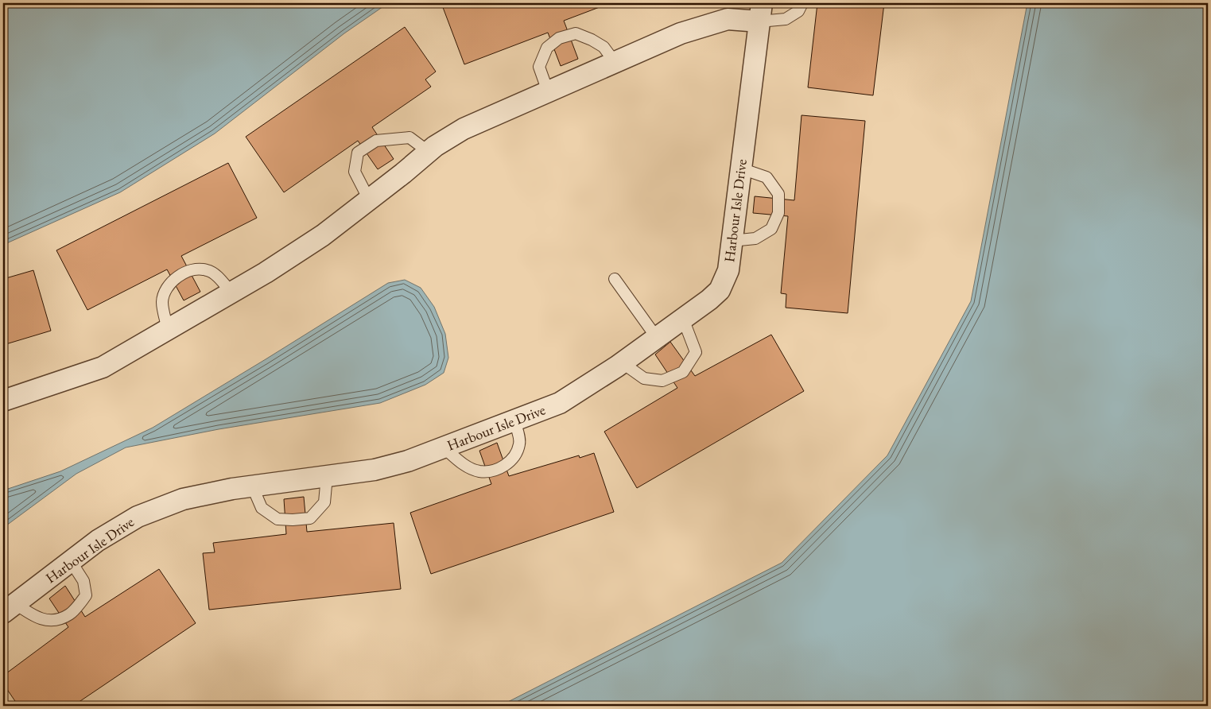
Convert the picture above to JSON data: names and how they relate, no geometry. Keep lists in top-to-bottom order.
{
  "streets": {
    "street": ["Harbour Isle Drive"]
  }
}
